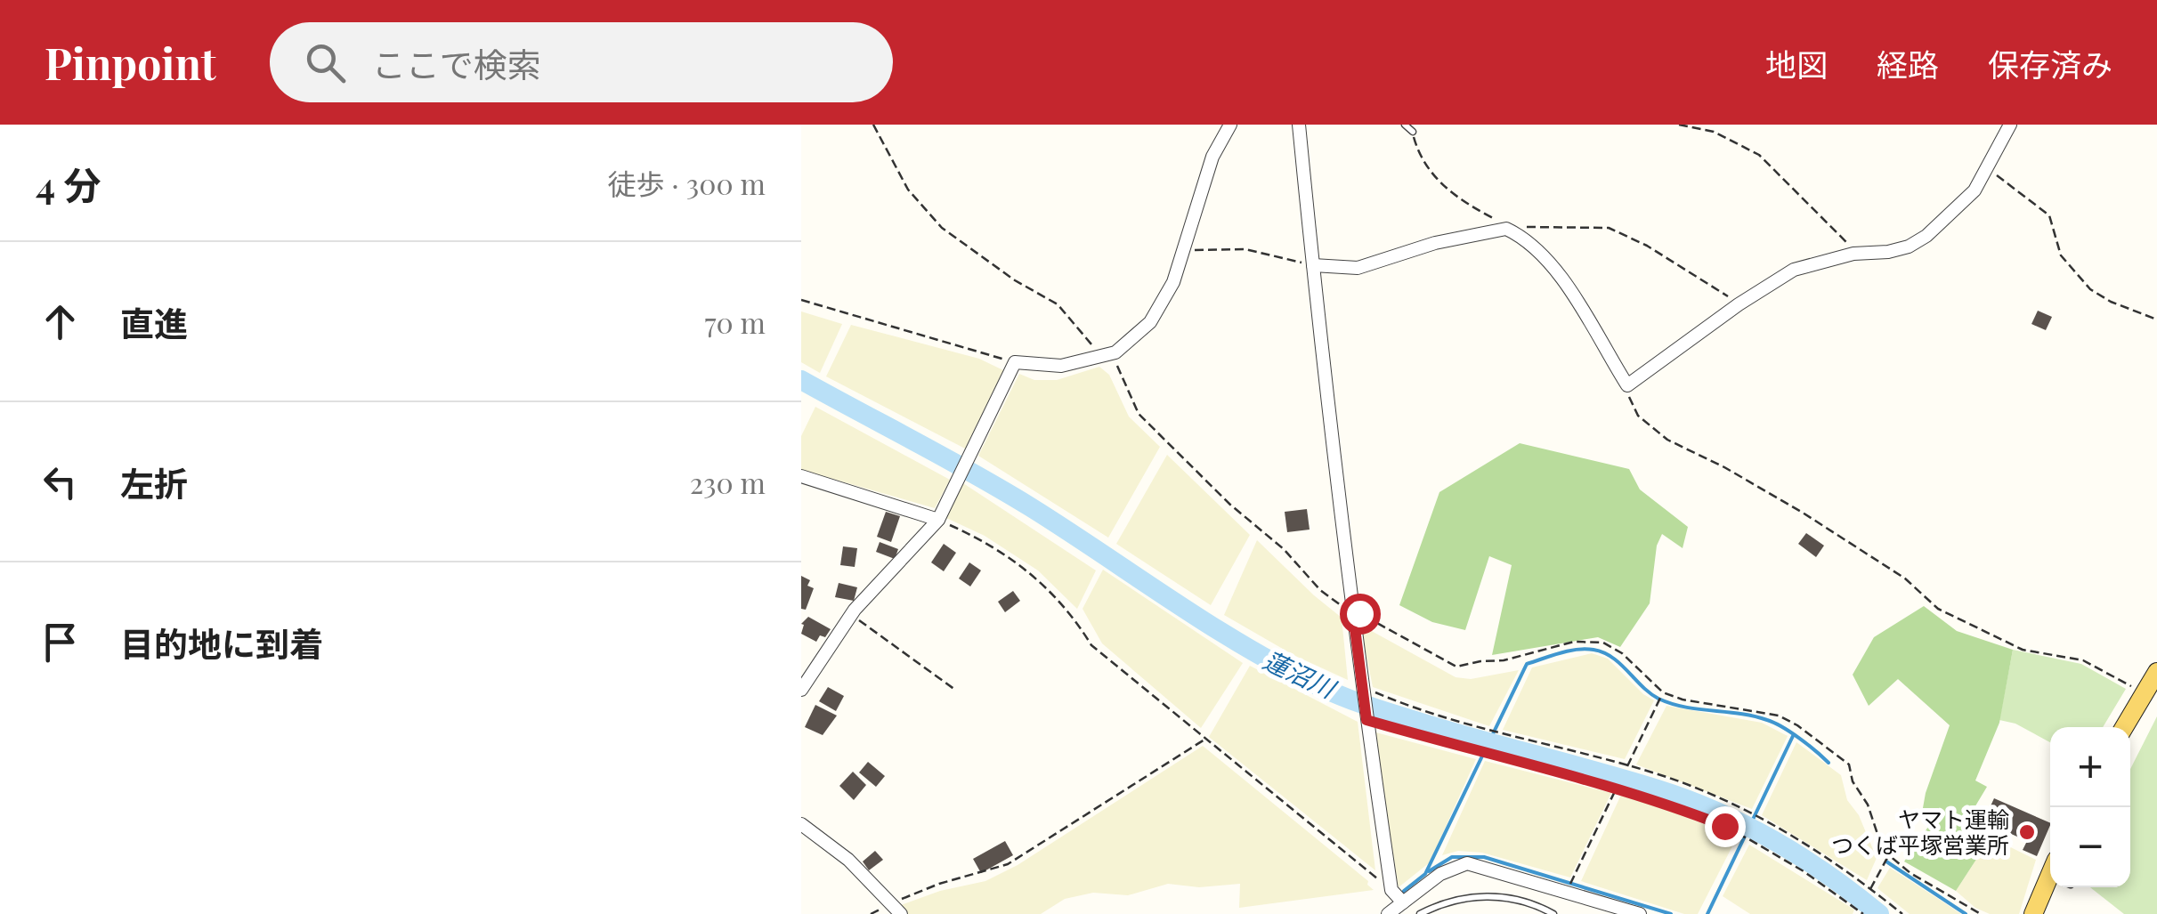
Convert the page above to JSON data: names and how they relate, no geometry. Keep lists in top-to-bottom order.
{
  "water": ["蓮沼川"],
  "places": ["ヤマト運輸 つくば平塚営業所"],
  "page": {
    "header": "Pinpoint",
    "search": "ここで検索",
    "nav": ["地図", "経路", "保存済み"],
    "heading": ["4 分", "徒歩 · 300 m"],
    "list": [
      ["直進", "70 m"],
      ["左折", "230 m"],
      "目的地に到着"
    ],
    "map_buttons": ["+", "−"]
  }
}
